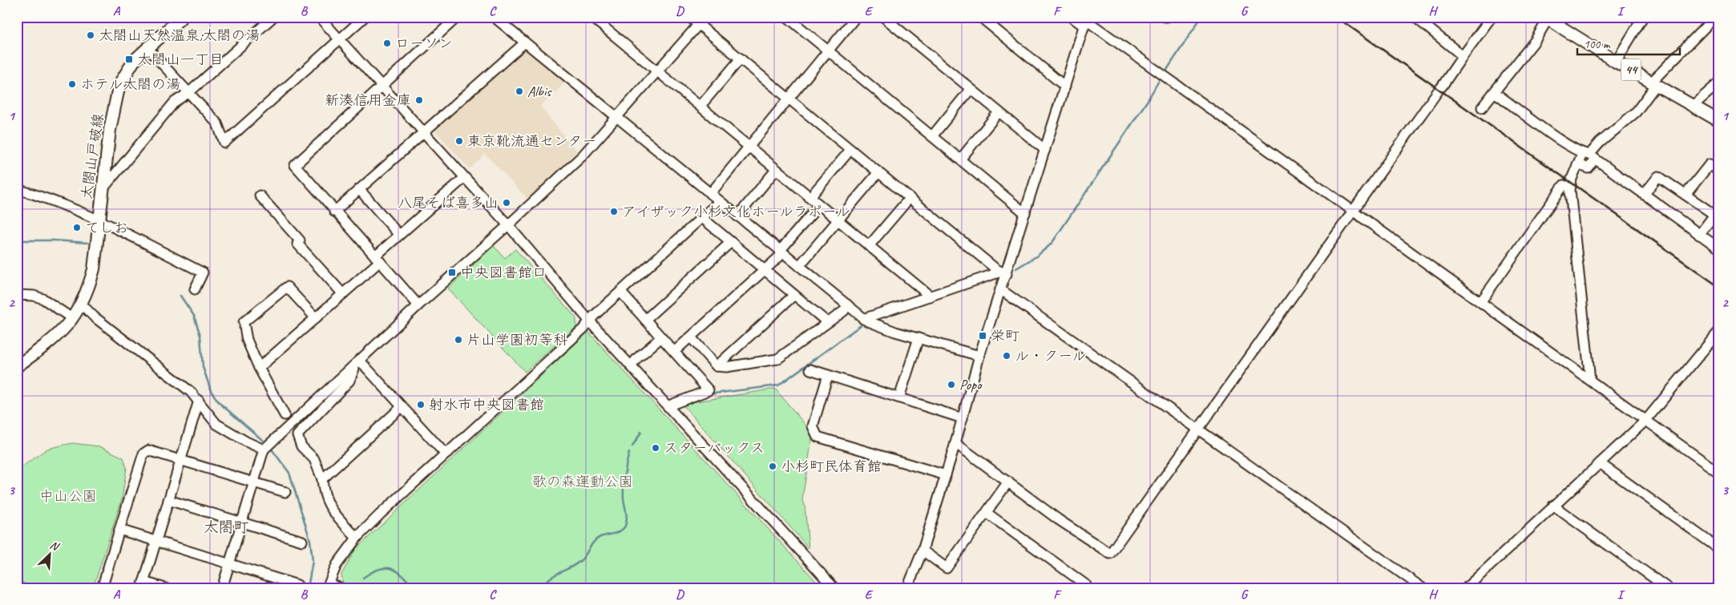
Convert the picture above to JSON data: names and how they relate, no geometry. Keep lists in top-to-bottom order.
{
  "streets": {
    "main road": ["44", "太閤山戸破線"]
  },
  "districts": ["太閤町"],
  "parks": ["歌の森運動公園", "中山公園"],
  "places": {
    "other": [
      "太閤山天然温泉;太閤の湯",
      "ローソン",
      "ホテル太閤の湯",
      "Albis",
      "新湊信用金庫",
      "東京靴流通センター",
      "八尾そば喜多山",
      "アイザック小杉文化ホールラポール",
      "てしお",
      "片山学園初等科",
      "ル・クール",
      "Popo",
      "射水市中央図書館",
      "スターバックス",
      "小杉町民体育館"
    ],
    "transit": ["太閤山一丁目", "中央図書館口", "栄町"]
  },
  "scale_bar": "100 m",
  "north": "top right",
  "grid": {
    "columns": [
      "A",
      "B",
      "C",
      "D",
      "E",
      "F",
      "G",
      "H",
      "I"
    ],
    "rows": ["1", "2", "3"]
  }
}
